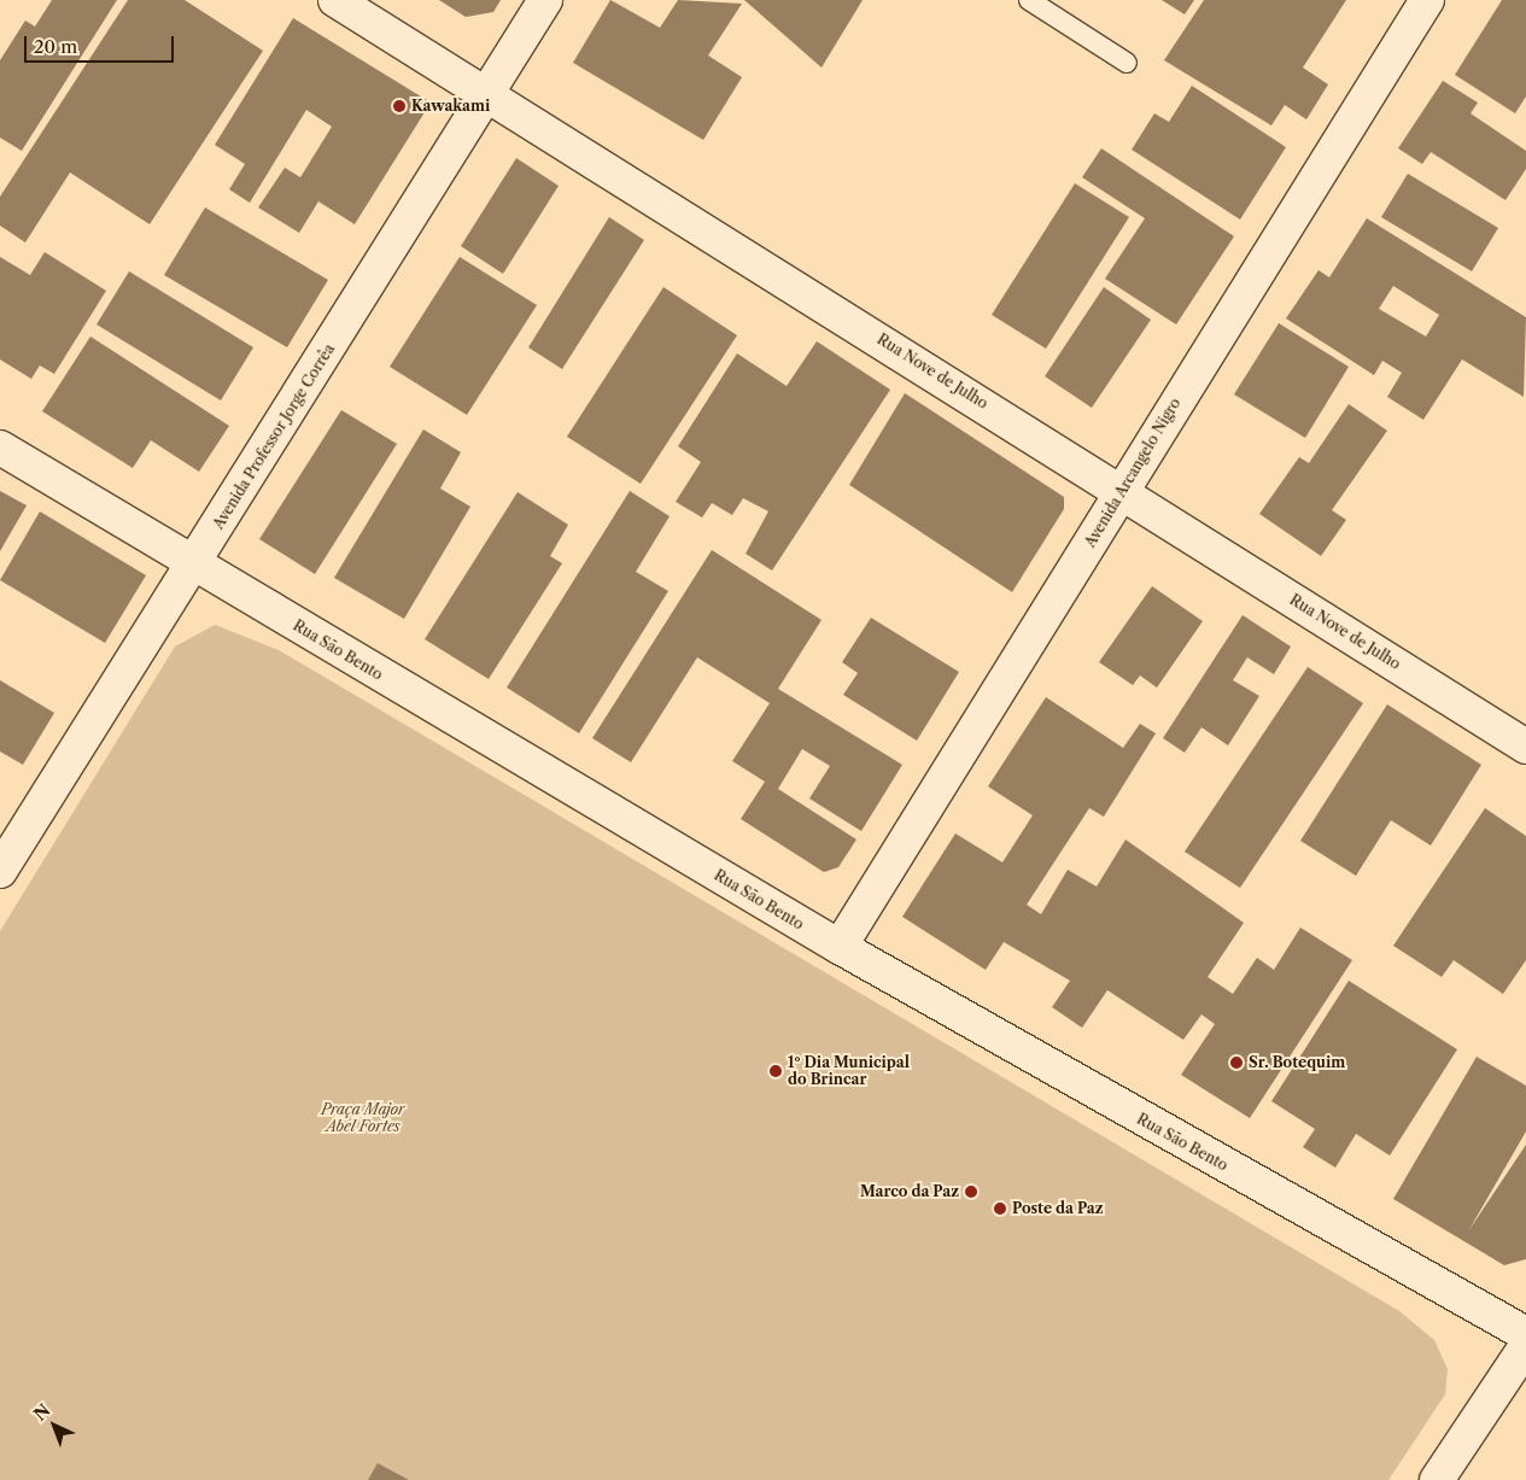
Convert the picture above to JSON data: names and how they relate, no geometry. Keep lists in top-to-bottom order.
{
  "streets": {
    "street": [
      "Rua Nove de Julho",
      "Avenida Professor Jorge Corrêa",
      "Avenida Arcangelo Nigro",
      "Rua São Bento"
    ]
  },
  "crossings": [
    ["Rua Nove de Julho", "Avenida Professor Jorge Corrêa"],
    ["Rua Nove de Julho", "Avenida Arcangelo Nigro"],
    ["Avenida Professor Jorge Corrêa", "Rua São Bento"],
    ["Avenida Arcangelo Nigro", "Rua São Bento"]
  ],
  "parks": ["Praça Major Abel Fortes"],
  "places": [
    "Kawakami",
    "Sr. Botequim",
    "1º Dia Municipal do Brincar",
    "Marco da Paz",
    "Poste da Paz"
  ],
  "scale_bar": "20 m",
  "north": "top left"
}
